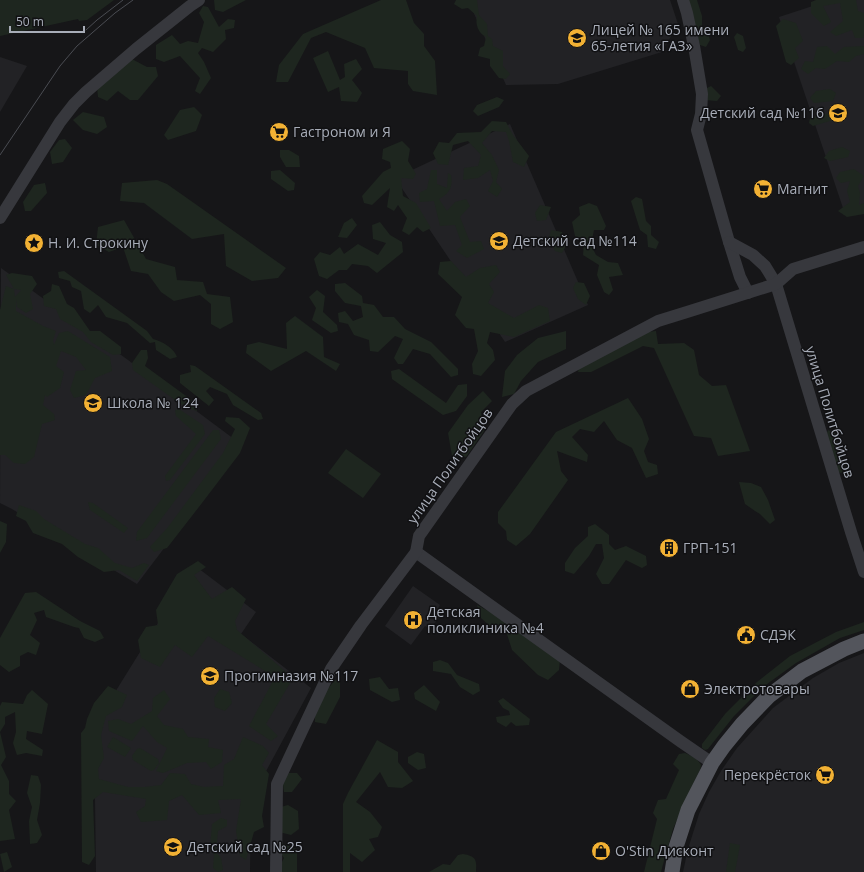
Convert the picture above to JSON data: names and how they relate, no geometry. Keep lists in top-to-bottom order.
{
  "streets": {
    "street": ["улица Политбойцов"]
  },
  "places": {
    "school or university": [
      "Лицей № 165 имени 65-летия «ГАЗ»",
      "Детский сад №116",
      "Детский сад №114",
      "Школа № 124",
      "Прогимназия №117",
      "Детский сад №25"
    ],
    "supermarket": ["Гастроном и Я", "Магнит", "Перекрёсток"],
    "place": ["Н. И. Строкину"],
    "building": ["ГРП-151"],
    "hospital": ["Детская поликлиника №4"],
    "public building": ["СДЭК"],
    "shop": ["Электротовары", "O'Stin Дисконт"]
  },
  "scale_bar": "50 m"
}
